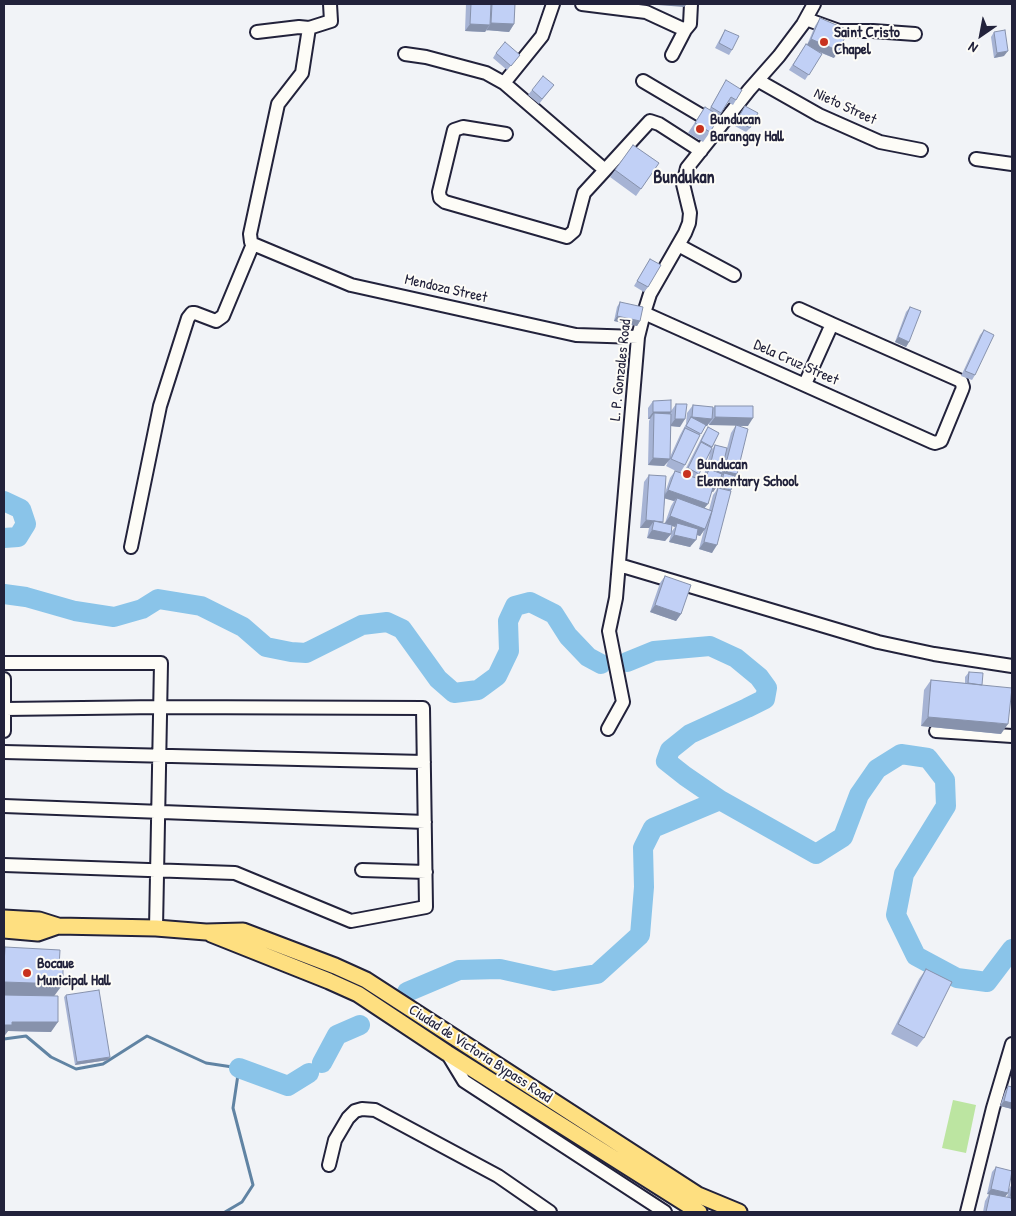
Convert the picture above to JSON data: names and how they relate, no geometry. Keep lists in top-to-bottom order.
{
  "streets": {
    "main road": ["Ciudad de Victoria Bypass Road"],
    "street": [
      "Nieto Street",
      "Mendoza Street",
      "Dela Cruz Street",
      "L. P. Gonzales Road"
    ]
  },
  "crossings": [
    ["Nieto Street", "L. P. Gonzales Road"],
    ["Mendoza Street", "L. P. Gonzales Road"],
    ["Dela Cruz Street", "L. P. Gonzales Road"]
  ],
  "districts": ["Bundukan"],
  "places": [
    "Saint Cristo Chapel",
    "Bunducan Barangay Hall",
    "Bunducan Elementary School",
    "Bocaue Municipal Hall"
  ],
  "north": "bottom left"
}
